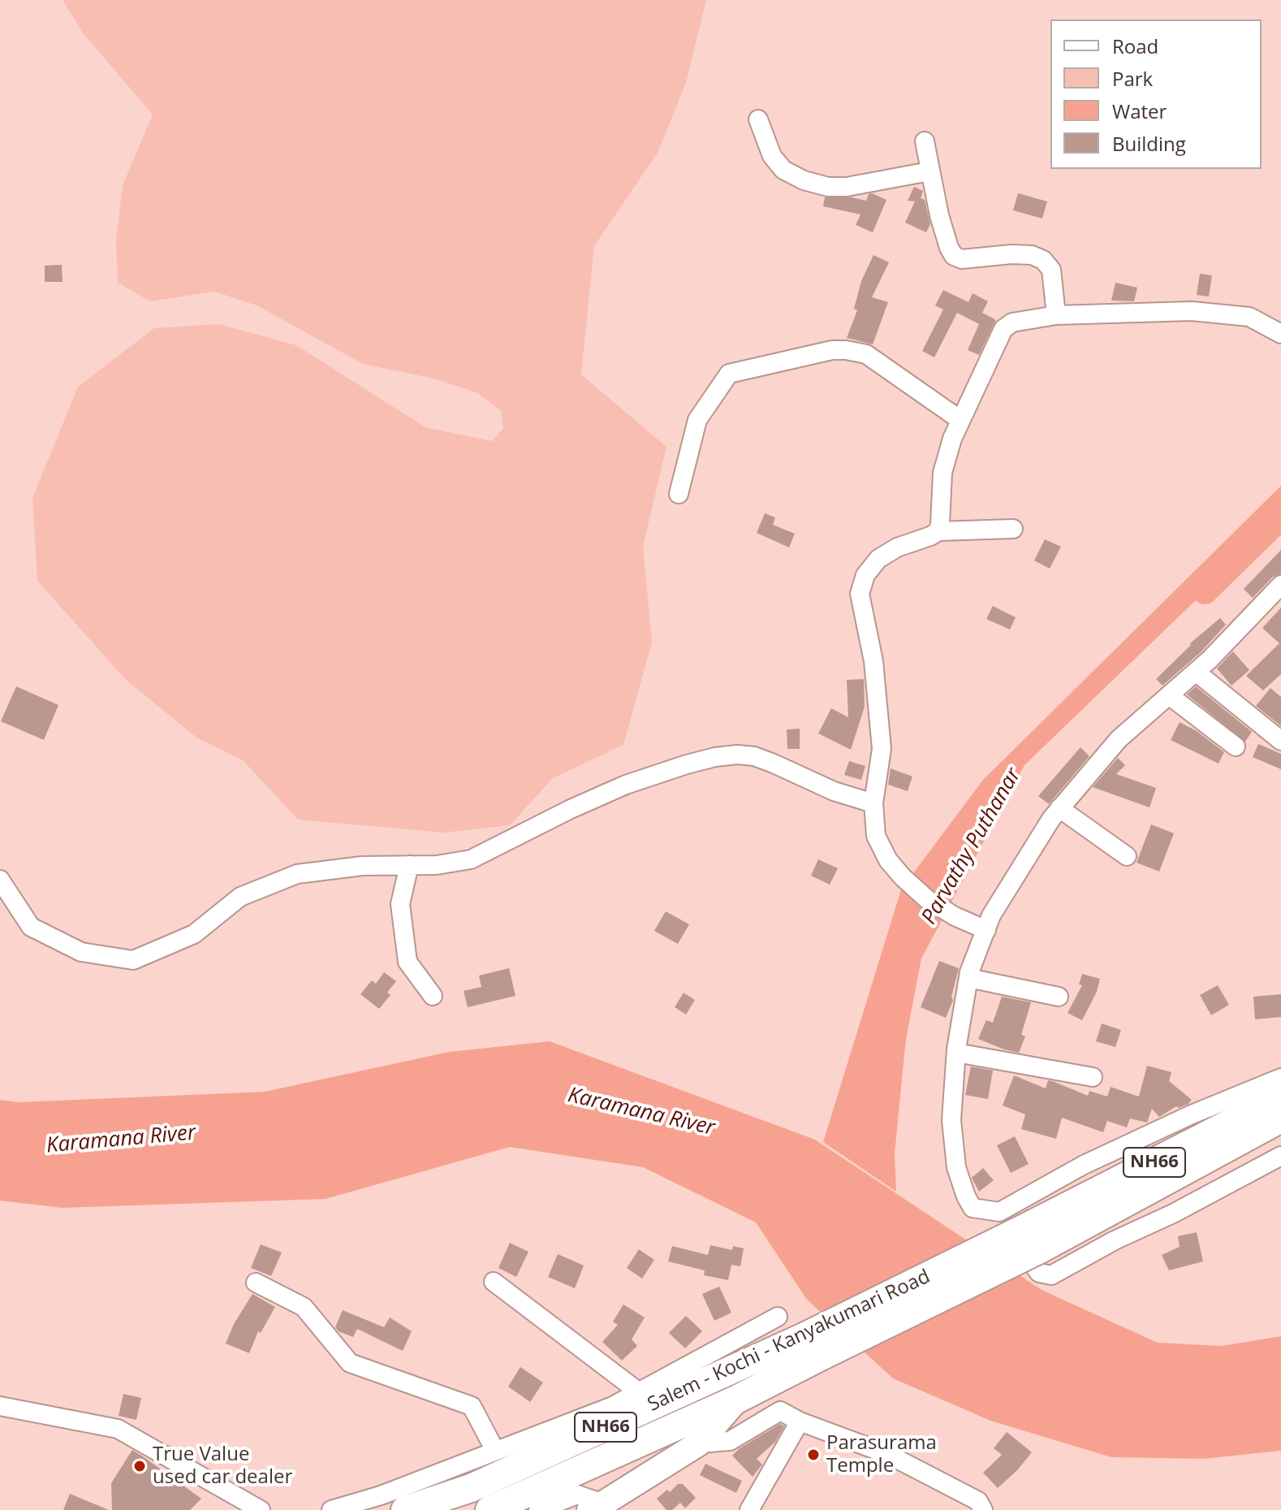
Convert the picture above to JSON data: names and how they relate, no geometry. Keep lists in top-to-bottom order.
{
  "streets": {
    "highway": ["NH66", "Salem - Kochi - Kanyakumari Road"]
  },
  "crossings": [
    ["NH66", "Salem - Kochi - Kanyakumari Road"]
  ],
  "water": ["Parvathy Puthanar", "Karamana River"],
  "places": ["Parasurama Temple", "True Value used car dealer"],
  "legend": [
    "Road",
    "Park",
    "Water",
    "Building"
  ]
}
